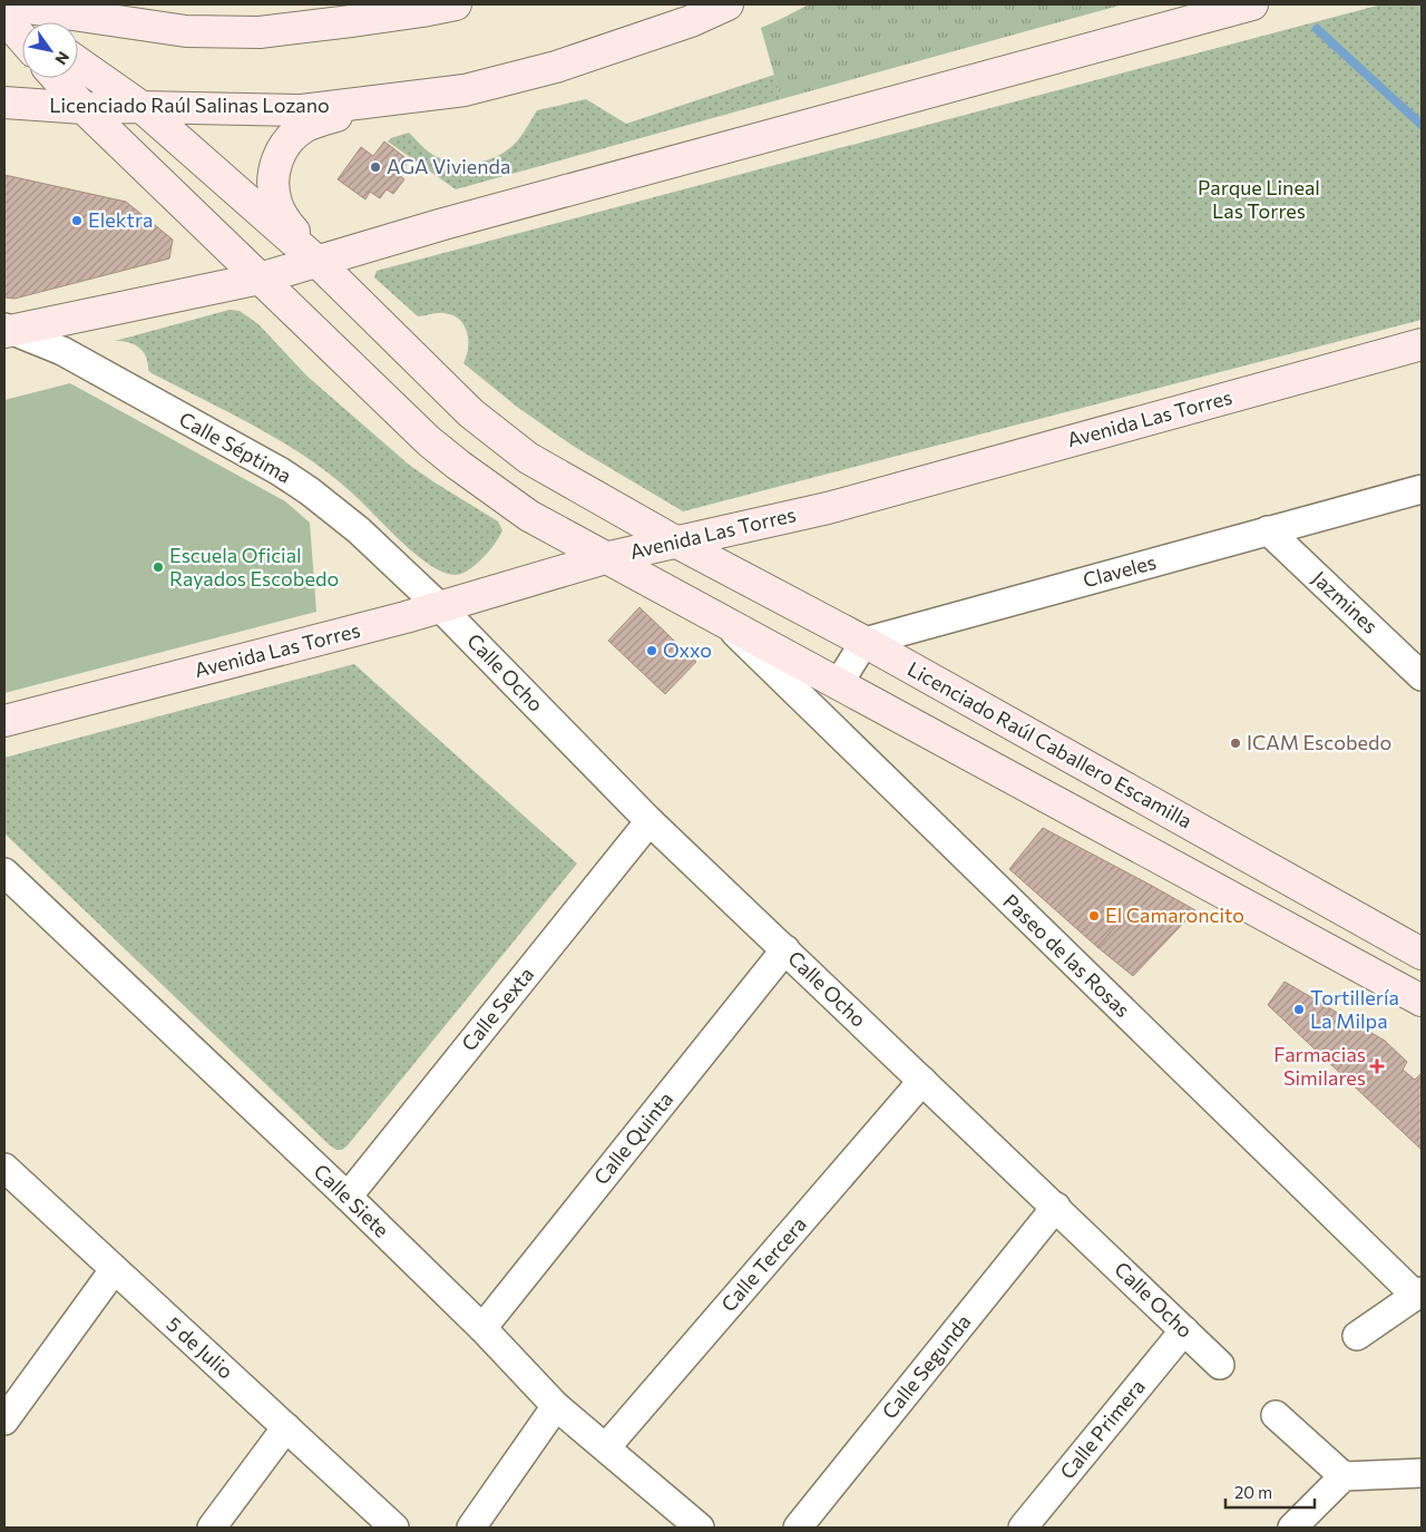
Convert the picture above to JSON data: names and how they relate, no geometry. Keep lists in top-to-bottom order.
{
  "streets": {
    "street": [
      "Licenciado Raúl Salinas Lozano",
      "Avenida Las Torres",
      "Calle Séptima",
      "Claveles",
      "Jazmines",
      "Calle Ocho",
      "Licenciado Raúl Caballero Escamilla",
      "Paseo de las Rosas",
      "Calle Sexta",
      "Calle Quinta",
      "Calle Siete",
      "Calle Tercera",
      "5 de Julio",
      "Calle Segunda",
      "Calle Primera"
    ]
  },
  "crossings": [
    ["Avenida Las Torres", "Calle Séptima"],
    ["Avenida Las Torres", "Calle Ocho"],
    ["Avenida Las Torres", "Licenciado Raúl Caballero Escamilla"],
    ["Calle Séptima", "Calle Ocho"],
    ["Claveles", "Jazmines"],
    ["Claveles", "Licenciado Raúl Caballero Escamilla"],
    ["Calle Ocho", "Calle Sexta"],
    ["Calle Ocho", "Calle Quinta"],
    ["Calle Ocho", "Calle Tercera"],
    ["Calle Ocho", "Calle Segunda"],
    ["Calle Ocho", "Calle Primera"],
    ["Calle Sexta", "Calle Siete"],
    ["Calle Quinta", "Calle Siete"],
    ["Calle Siete", "Calle Tercera"]
  ],
  "parks": ["Parque Lineal Las Torres"],
  "places": {
    "other": [
      "AGA Vivienda",
      "Elektra",
      "Escuela Oficial Rayados Escobedo",
      "Oxxo",
      "ICAM Escobedo",
      "El Camaroncito",
      "Tortillería La Milpa"
    ],
    "health": ["Farmacias Similares"]
  },
  "scale_bar": "20 m",
  "north": "bottom right"
}
